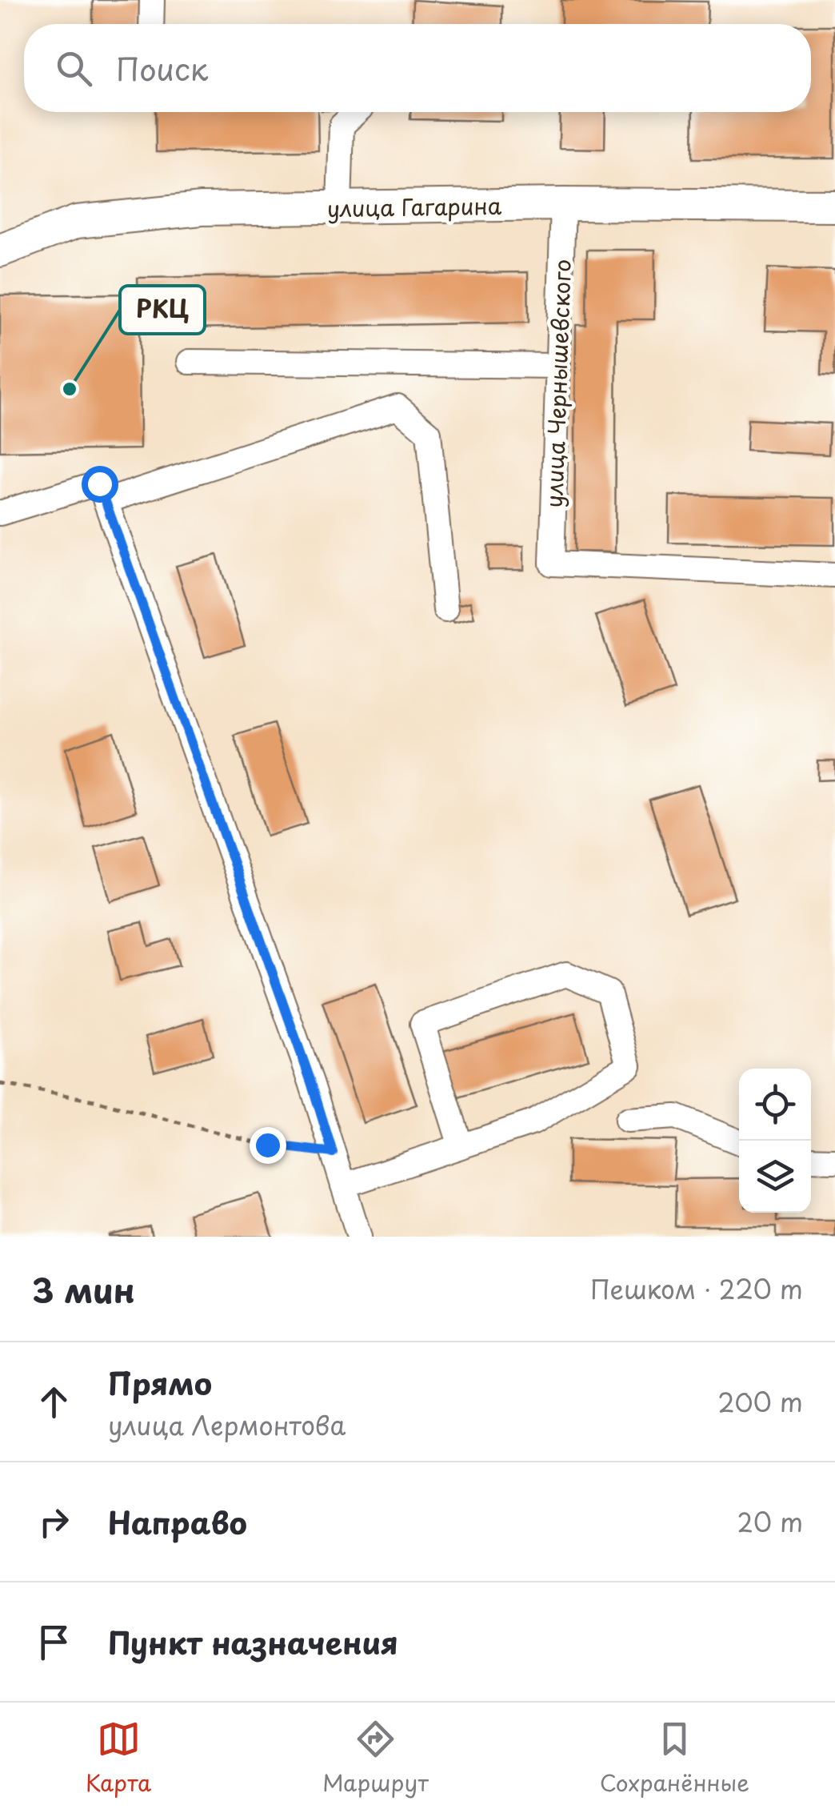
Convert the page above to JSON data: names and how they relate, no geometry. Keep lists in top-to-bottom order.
{
  "streets": {
    "main road": ["улица Гагарина"],
    "street": ["улица Чернышевского"]
  },
  "crossings": [
    ["улица Гагарина", "улица Чернышевского"]
  ],
  "places": ["РКЦ"],
  "page": {
    "search": "Поиск",
    "heading": ["3 мин", "Пешком · 220 m"],
    "list": [
      ["Прямо", "улица Лермонтова", "200 m"],
      ["Направо", "20 m"],
      "Пункт назначения"
    ],
    "nav": ["Карта", "Маршрут", "Сохранённые"]
  }
}
